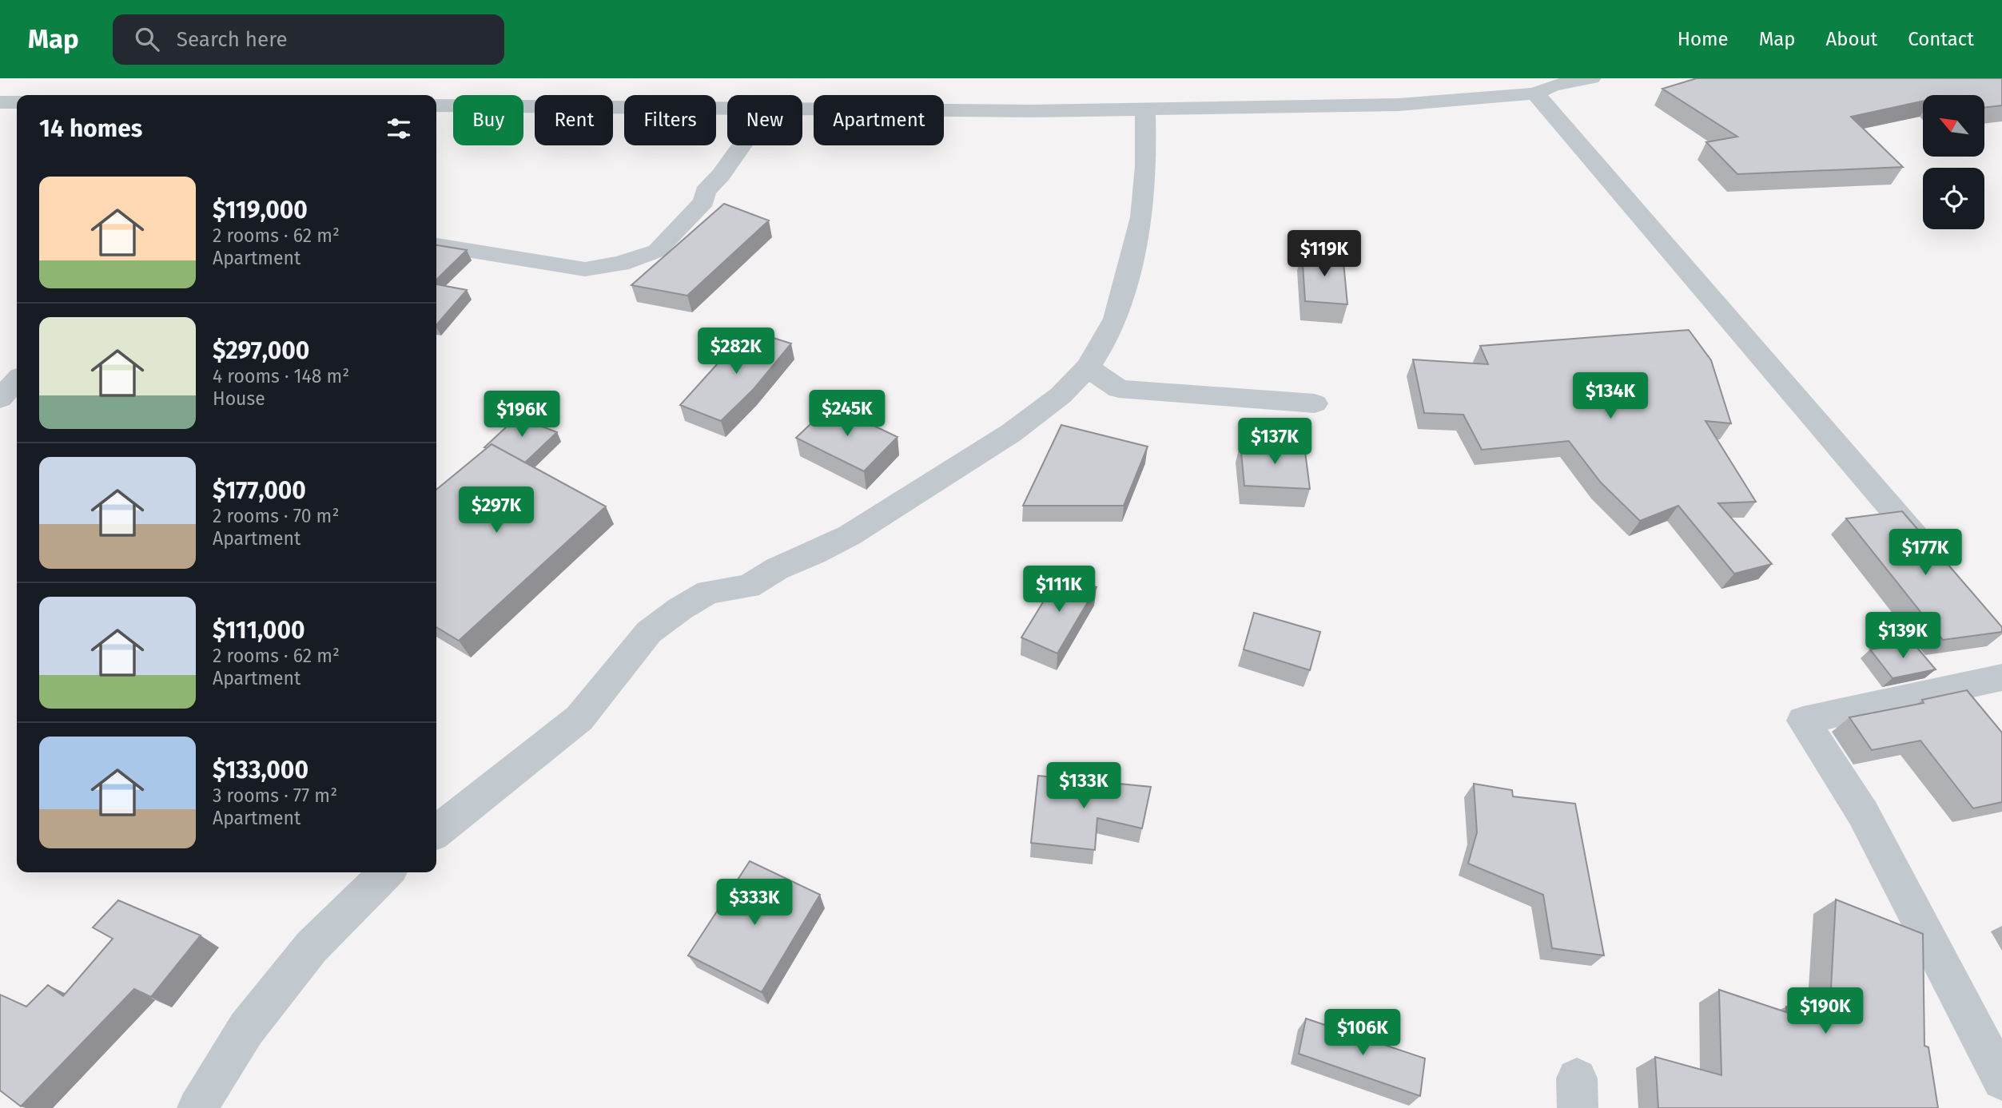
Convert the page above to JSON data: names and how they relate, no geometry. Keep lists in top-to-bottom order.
{
  "north": "top left",
  "page": {
    "header": "Map",
    "search": "Search here",
    "nav": [
      "Home",
      "Map",
      "About",
      "Contact"
    ],
    "chip": [
      "Buy",
      "Rent",
      "Filters",
      "New",
      "Apartment"
    ],
    "heading": "14 homes",
    "list": [
      {
        "name": "$119,000",
        "note": "2 rooms · 62 m² · Apartment"
      },
      {
        "name": "$297,000",
        "note": "4 rooms · 148 m² · House"
      },
      {
        "name": "$177,000",
        "note": "2 rooms · 70 m² · Apartment"
      },
      {
        "name": "$111,000",
        "note": "2 rooms · 62 m² · Apartment"
      },
      {
        "name": "$133,000",
        "note": "3 rooms · 77 m² · Apartment"
      }
    ],
    "price": [
      "$119K",
      "$282K",
      "$134K",
      "$245K",
      "$196K",
      "$137K",
      "$297K",
      "$177K",
      "$111K",
      "$139K",
      "$133K",
      "$333K",
      "$190K",
      "$106K"
    ]
  }
}
